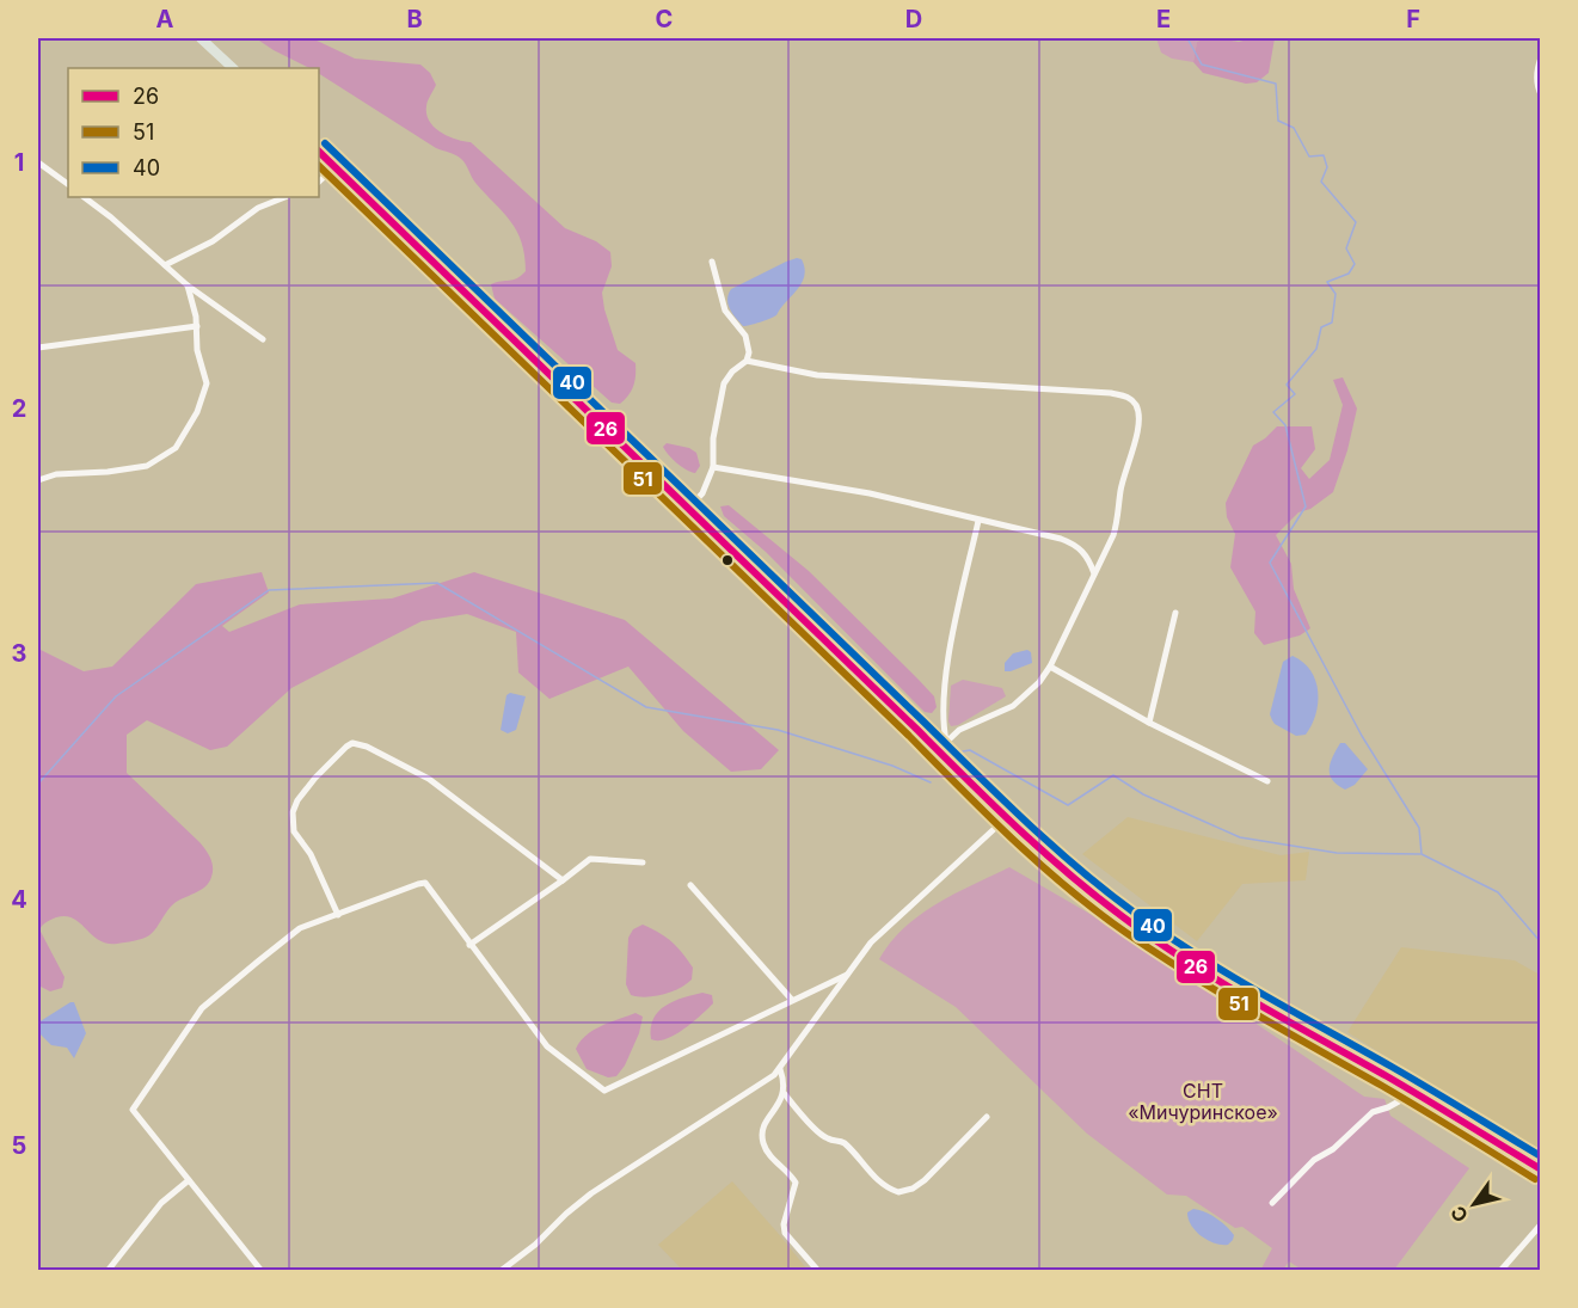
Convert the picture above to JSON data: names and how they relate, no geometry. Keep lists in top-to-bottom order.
{
  "parks": ["СНТ «Мичуринское»"],
  "lines": ["transit line 40", "transit line 26", "transit line 51"],
  "legend": ["26", "51", "40"],
  "north": "bottom left",
  "grid": {
    "columns": [
      "A",
      "B",
      "C",
      "D",
      "E",
      "F"
    ],
    "rows": [
      "1",
      "2",
      "3",
      "4",
      "5"
    ]
  }
}
